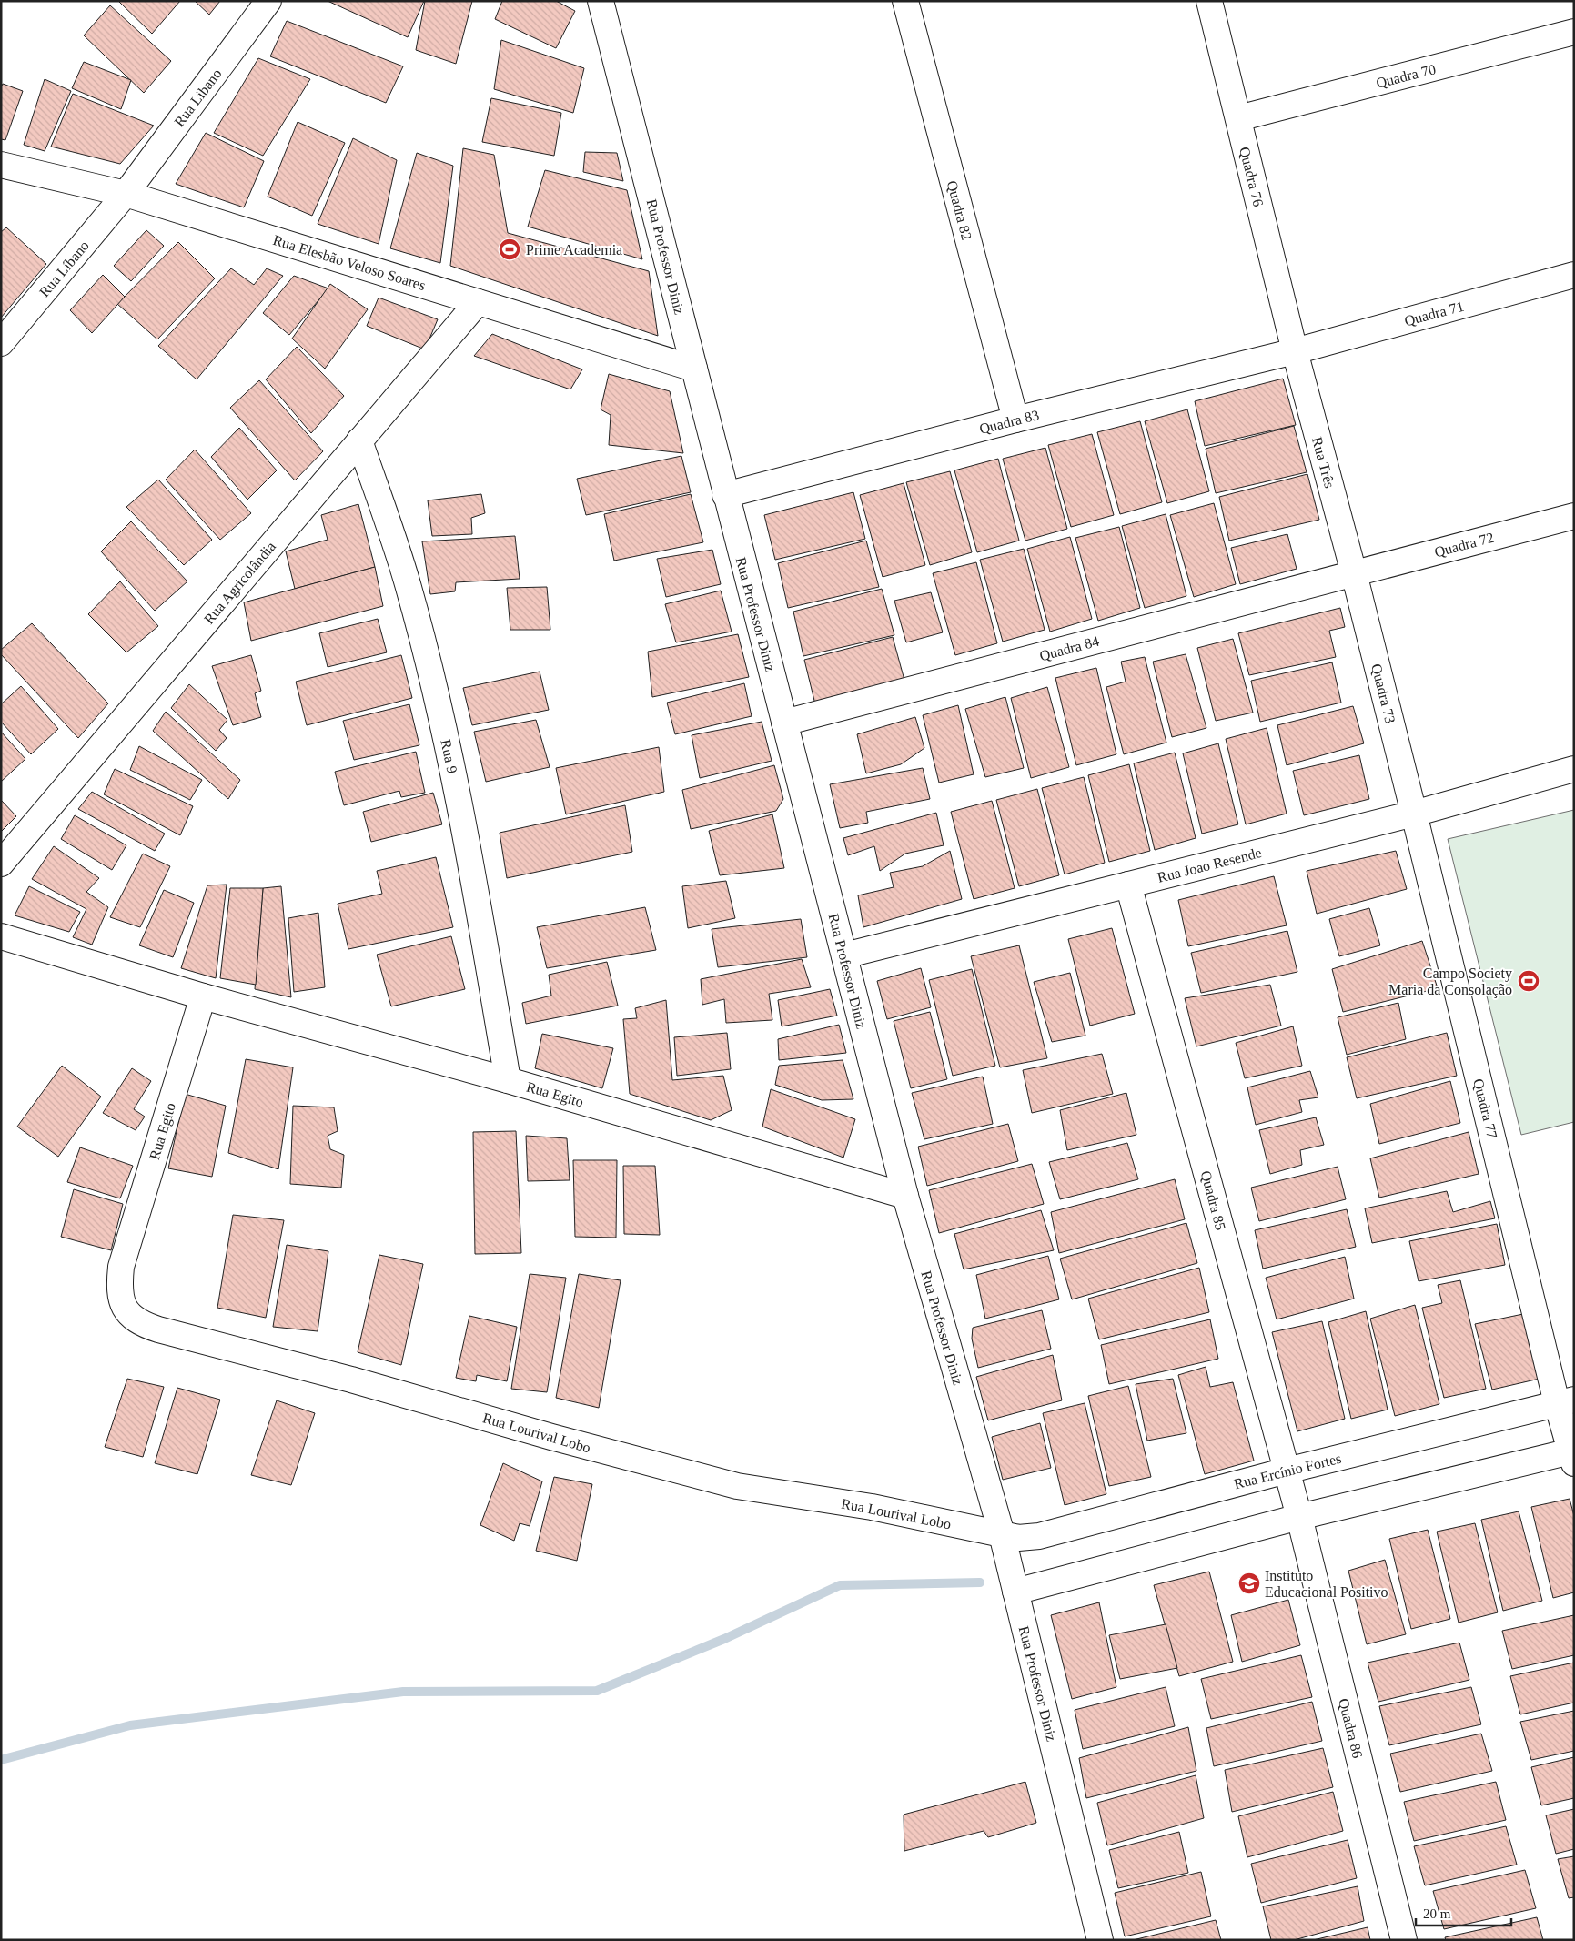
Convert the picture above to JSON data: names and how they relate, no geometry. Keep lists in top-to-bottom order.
{
  "streets": {
    "street": [
      "Quadra 70",
      "Rua Libano",
      "Quadra 76",
      "Quadra 82",
      "Rua Professor Diniz",
      "Rua Elesbão Veloso Soares",
      "Rua Líbano",
      "Quadra 71",
      "Quadra 83",
      "Rua Três",
      "Quadra 72",
      "Rua Agricolândia",
      "Quadra 84",
      "Quadra 73",
      "Rua 9",
      "Rua Joao Resende",
      "Rua Egito",
      "Quadra 77",
      "Quadra 85",
      "Rua Lourival Lobo",
      "Rua Ercínio Fortes",
      "Quadra 86"
    ]
  },
  "crossings": [
    ["Quadra 70", "Quadra 76"],
    ["Rua Libano", "Rua Elesbão Veloso Soares"],
    ["Rua Libano", "Rua Líbano"],
    ["Quadra 76", "Quadra 71"],
    ["Quadra 76", "Quadra 83"],
    ["Quadra 76", "Rua Três"],
    ["Quadra 82", "Quadra 83"],
    ["Rua Professor Diniz", "Rua Elesbão Veloso Soares"],
    ["Rua Professor Diniz", "Quadra 83"],
    ["Rua Professor Diniz", "Quadra 84"],
    ["Rua Professor Diniz", "Rua Joao Resende"],
    ["Rua Professor Diniz", "Rua Egito"],
    ["Rua Professor Diniz", "Rua Lourival Lobo"],
    ["Rua Professor Diniz", "Rua Ercínio Fortes"],
    ["Rua Elesbão Veloso Soares", "Rua Líbano"],
    ["Rua Elesbão Veloso Soares", "Rua Agricolândia"],
    ["Quadra 71", "Quadra 83"],
    ["Quadra 71", "Rua Três"],
    ["Quadra 83", "Rua Três"],
    ["Rua Três", "Quadra 72"],
    ["Rua Três", "Quadra 84"],
    ["Rua Três", "Quadra 73"],
    ["Quadra 72", "Quadra 84"],
    ["Quadra 72", "Quadra 73"],
    ["Rua Agricolândia", "Rua 9"],
    ["Quadra 84", "Quadra 73"],
    ["Quadra 73", "Rua Joao Resende"],
    ["Quadra 73", "Quadra 77"],
    ["Rua 9", "Rua Egito"],
    ["Rua Joao Resende", "Quadra 77"],
    ["Rua Joao Resende", "Quadra 85"],
    ["Rua Egito", "Rua Lourival Lobo"],
    ["Quadra 77", "Rua Ercínio Fortes"],
    ["Quadra 85", "Rua Ercínio Fortes"],
    ["Quadra 85", "Quadra 86"],
    ["Rua Lourival Lobo", "Rua Ercínio Fortes"]
  ],
  "places": {
    "sports": ["Prime Academia", "Campo Society Maria da Consolação"],
    "school or university": ["Instituto Educacional Positivo"]
  },
  "scale_bar": "20 m"
}
